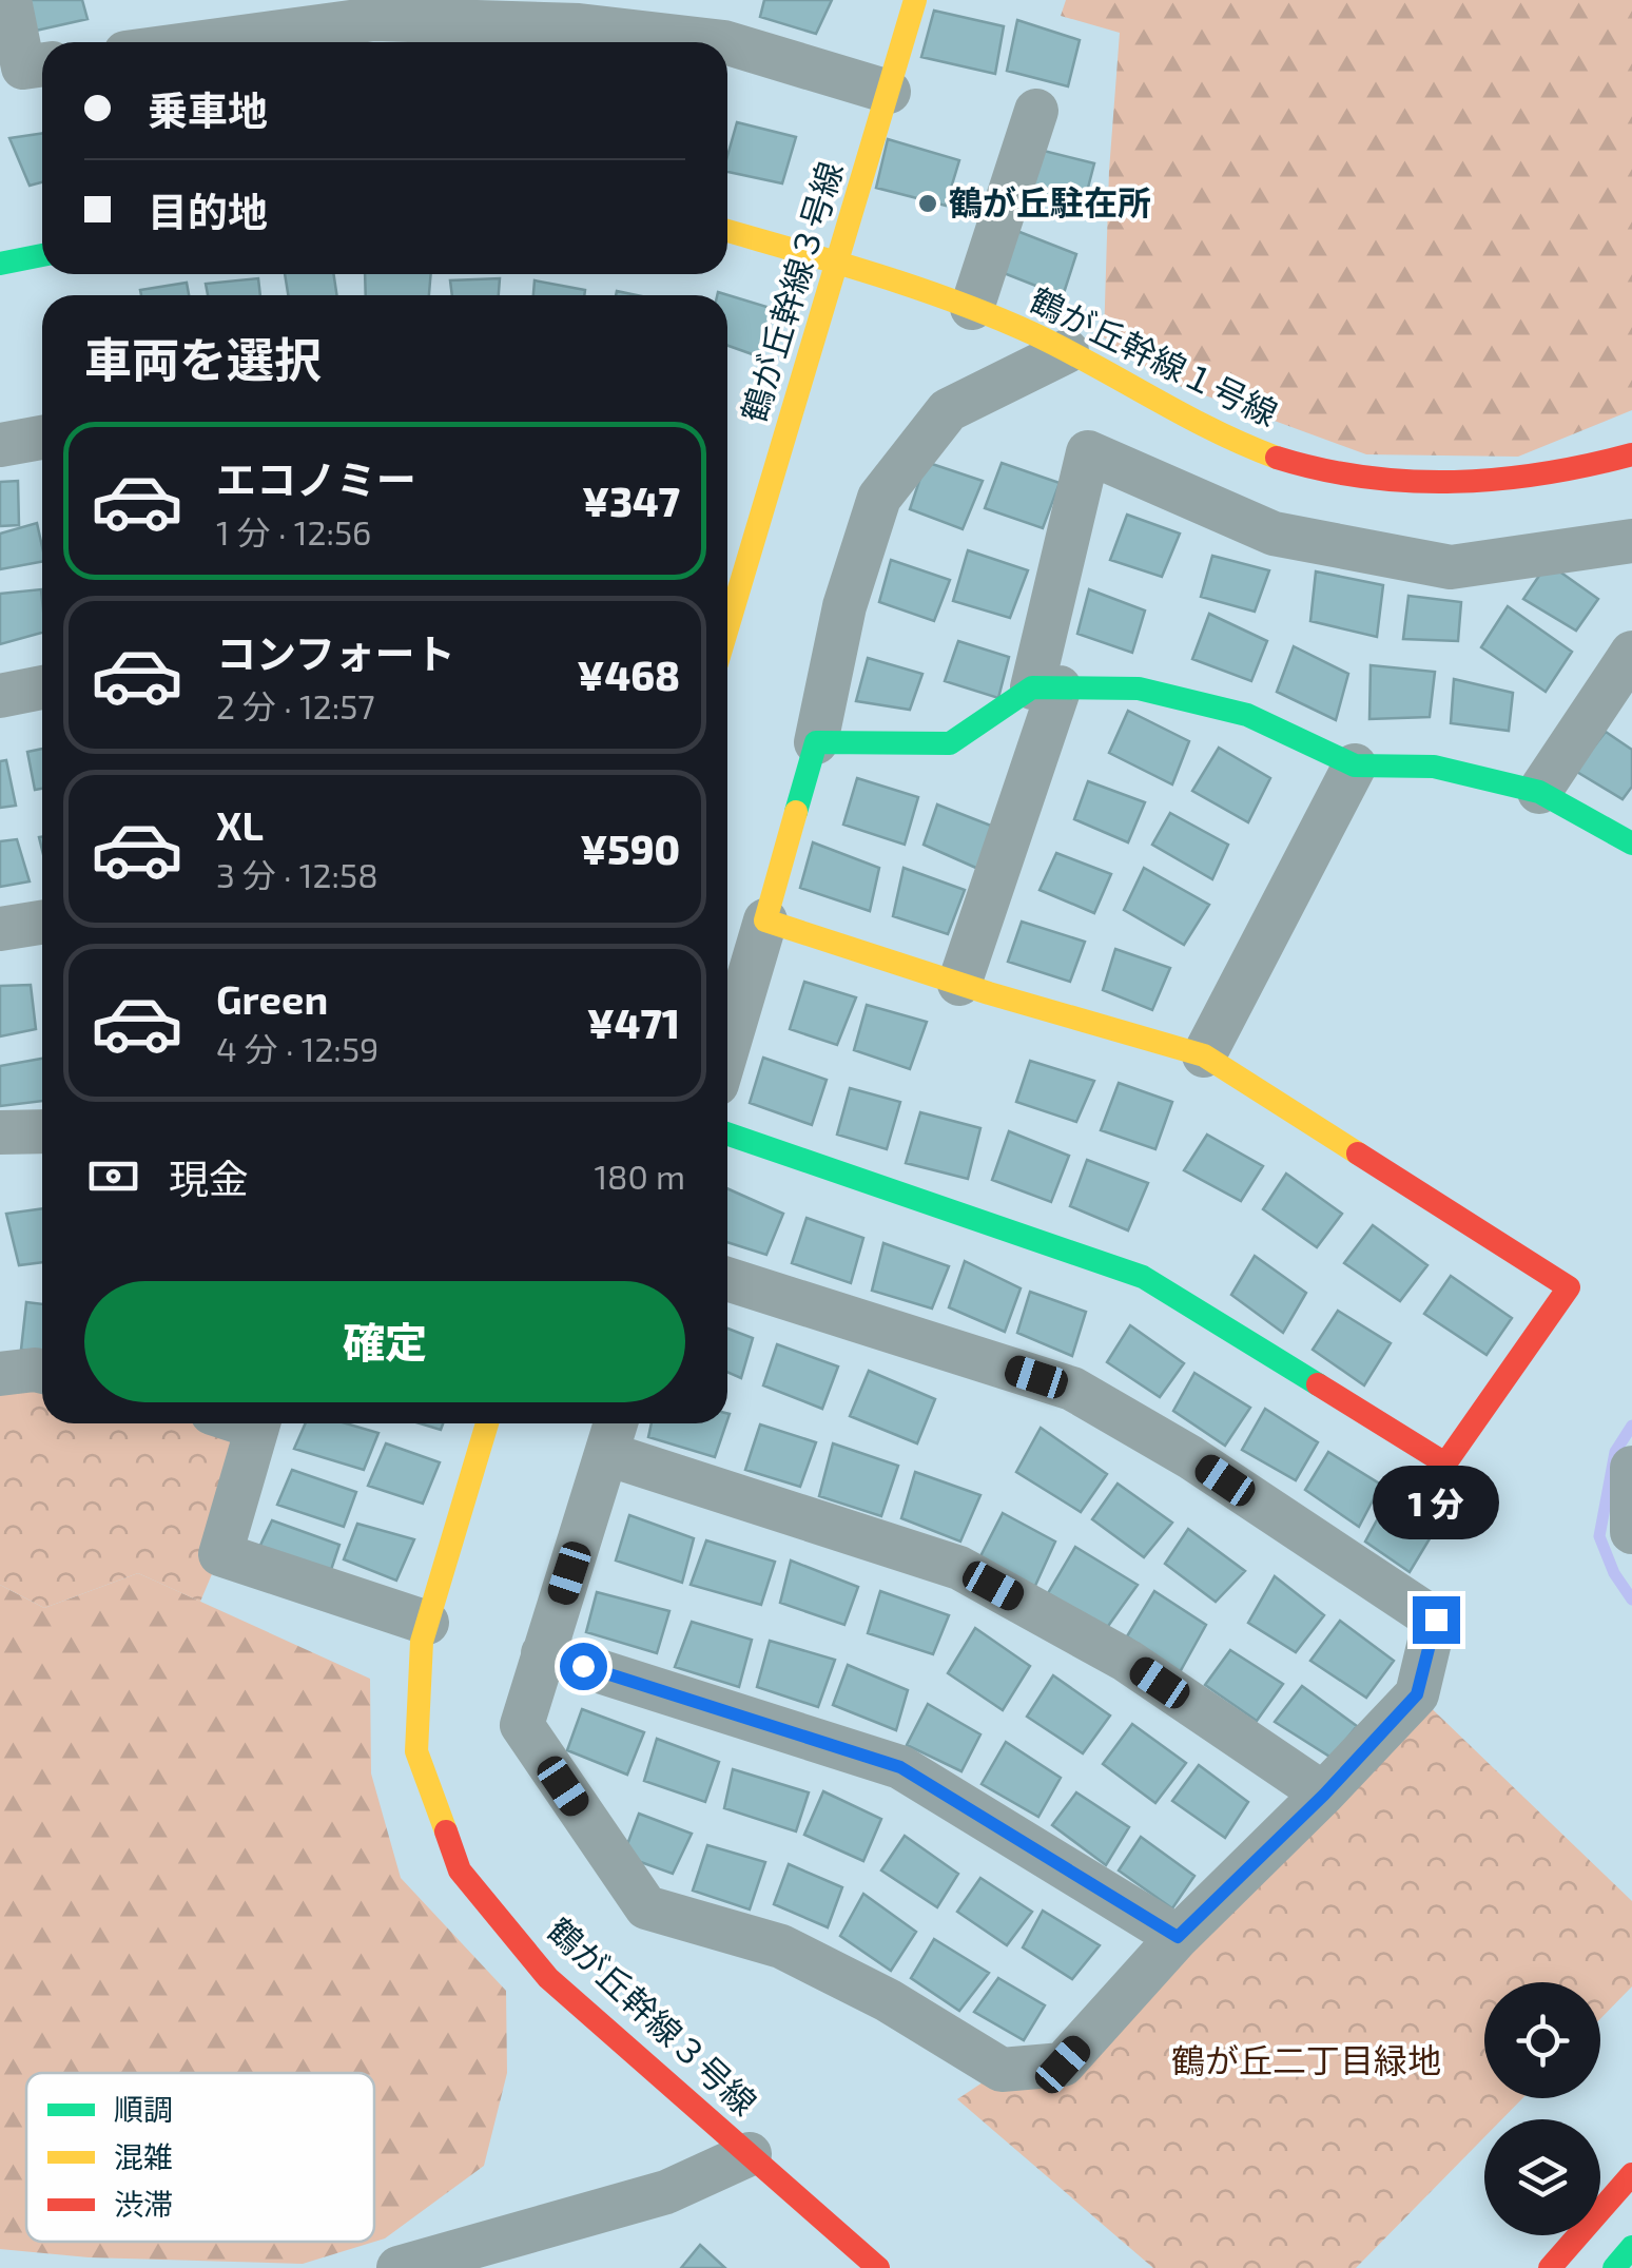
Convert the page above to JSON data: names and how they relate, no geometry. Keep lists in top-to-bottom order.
{
  "streets": {
    "street": ["鶴が丘幹線３号線", "鶴が丘幹線１号線"]
  },
  "crossings": [
    ["鶴が丘幹線３号線", "鶴が丘幹線１号線"]
  ],
  "parks": ["鶴が丘二丁目緑地"],
  "places": ["鶴が丘駐在所"],
  "legend": ["順調", "混雑", "渋滞"],
  "page": {
    "banner": ["乗車地", "目的地"],
    "heading": "車両を選択",
    "list": [
      {
        "name": "エコノミー",
        "note": "1 分 · 12:56",
        "value": "¥347"
      },
      {
        "name": "コンフォート",
        "note": "2 分 · 12:57",
        "value": "¥468"
      },
      {
        "name": "XL",
        "note": "3 分 · 12:58",
        "value": "¥590"
      },
      {
        "name": "Green",
        "note": "4 分 · 12:59",
        "value": "¥471"
      }
    ],
    "pay": ["現金", "180 m"],
    "buttons": "確定",
    "bubble": "1 分"
  }
}
